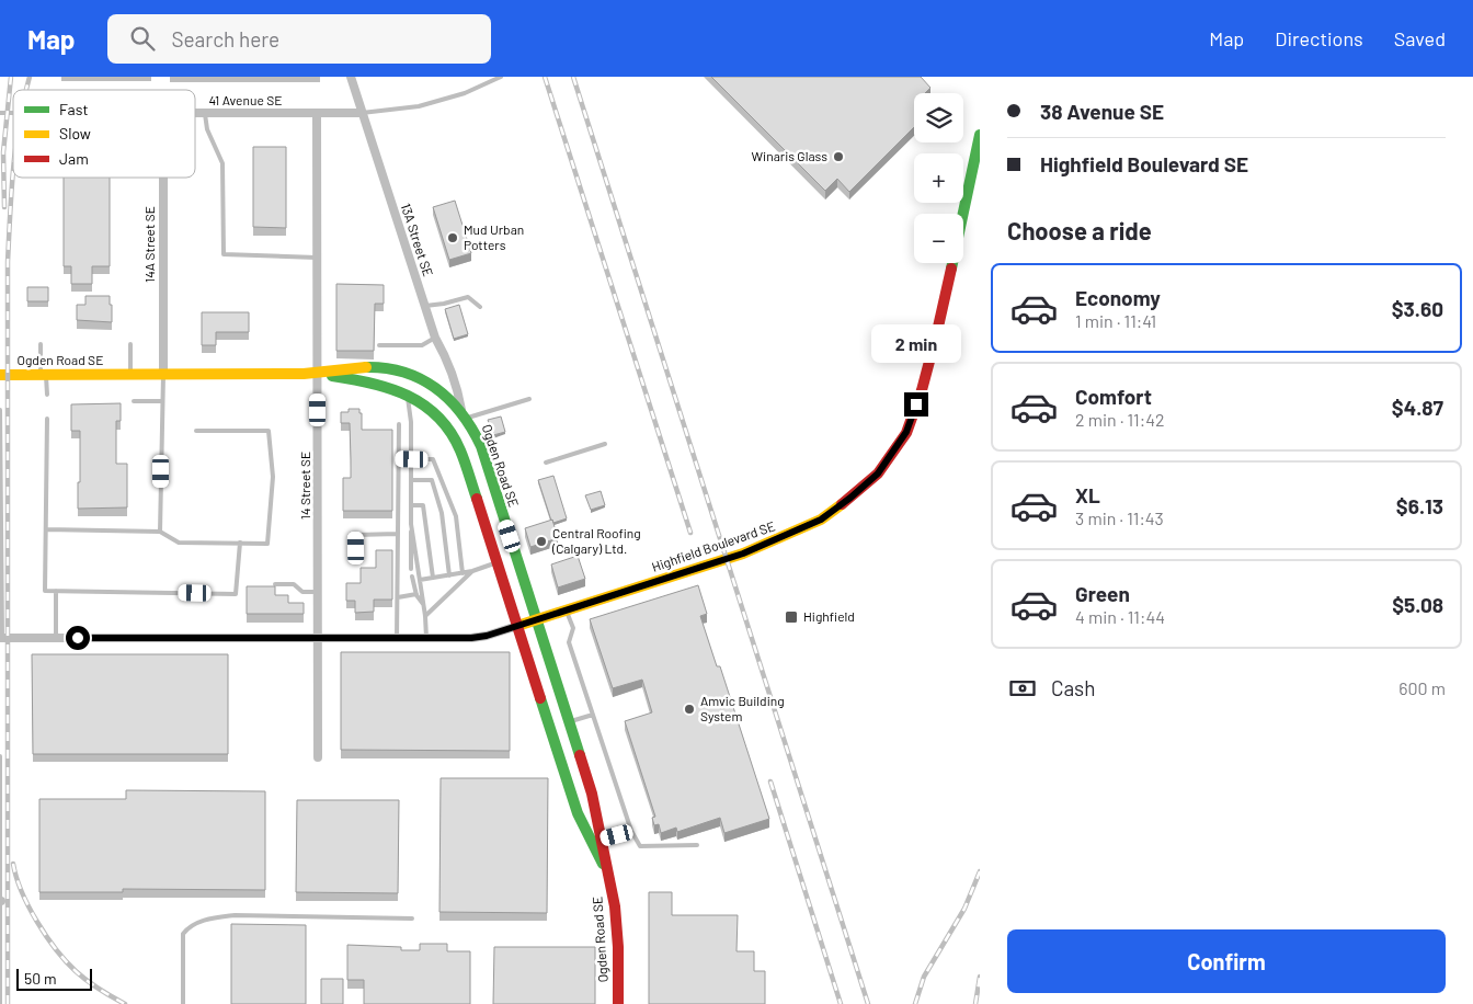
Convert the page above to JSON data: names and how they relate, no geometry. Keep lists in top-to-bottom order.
{
  "streets": {
    "street": [
      "41 Avenue SE",
      "13A Street SE",
      "14A Street SE",
      "Ogden Road SE",
      "14 Street SE",
      "Highfield Boulevard SE"
    ]
  },
  "crossings": [
    ["41 Avenue SE", "13A Street SE"],
    ["41 Avenue SE", "14 Street SE"],
    ["13A Street SE", "Ogden Road SE"],
    ["14A Street SE", "Ogden Road SE"],
    ["Ogden Road SE", "14 Street SE"],
    ["Ogden Road SE", "Highfield Boulevard SE"]
  ],
  "places": {
    "other": [
      "Winaris Glass",
      "Mud Urban Potters",
      "Central Roofing (Calgary) Ltd.",
      "Amvic Building System"
    ],
    "transit": ["Highfield"]
  },
  "legend": ["Fast", "Slow", "Jam"],
  "scale_bar": "50 m",
  "page": {
    "header": "Map",
    "search": "Search here",
    "nav": ["Map", "Directions", "Saved"],
    "banner": ["38 Avenue SE", "Highfield Boulevard SE"],
    "map_buttons": ["+", "−"],
    "heading": "Choose a ride",
    "list": [
      {
        "name": "Economy",
        "note": "1 min · 11:41",
        "value": "$3.60"
      },
      {
        "name": "Comfort",
        "note": "2 min · 11:42",
        "value": "$4.87"
      },
      {
        "name": "XL",
        "note": "3 min · 11:43",
        "value": "$6.13"
      },
      {
        "name": "Green",
        "note": "4 min · 11:44",
        "value": "$5.08"
      }
    ],
    "bubble": "2 min",
    "pay": ["Cash", "600 m"],
    "buttons": "Confirm",
    "scale": "50 m"
  }
}
